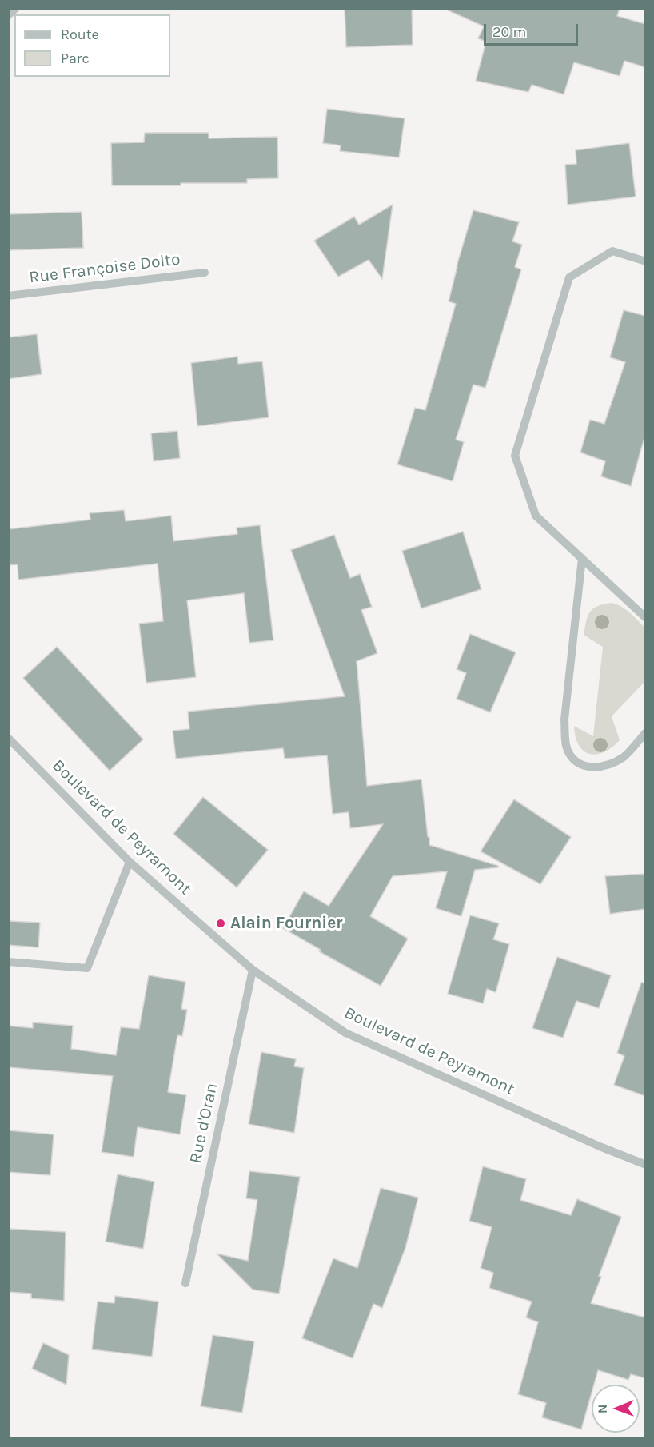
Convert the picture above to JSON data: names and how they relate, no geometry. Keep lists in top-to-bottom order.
{
  "streets": {
    "street": ["Rue Françoise Dolto", "Boulevard de Peyramont", "Rue d'Oran"]
  },
  "crossings": [
    ["Boulevard de Peyramont", "Rue d'Oran"]
  ],
  "places": ["Alain Fournier"],
  "legend": ["Route", "Parc"],
  "scale_bar": "20 m",
  "north": "left"
}
